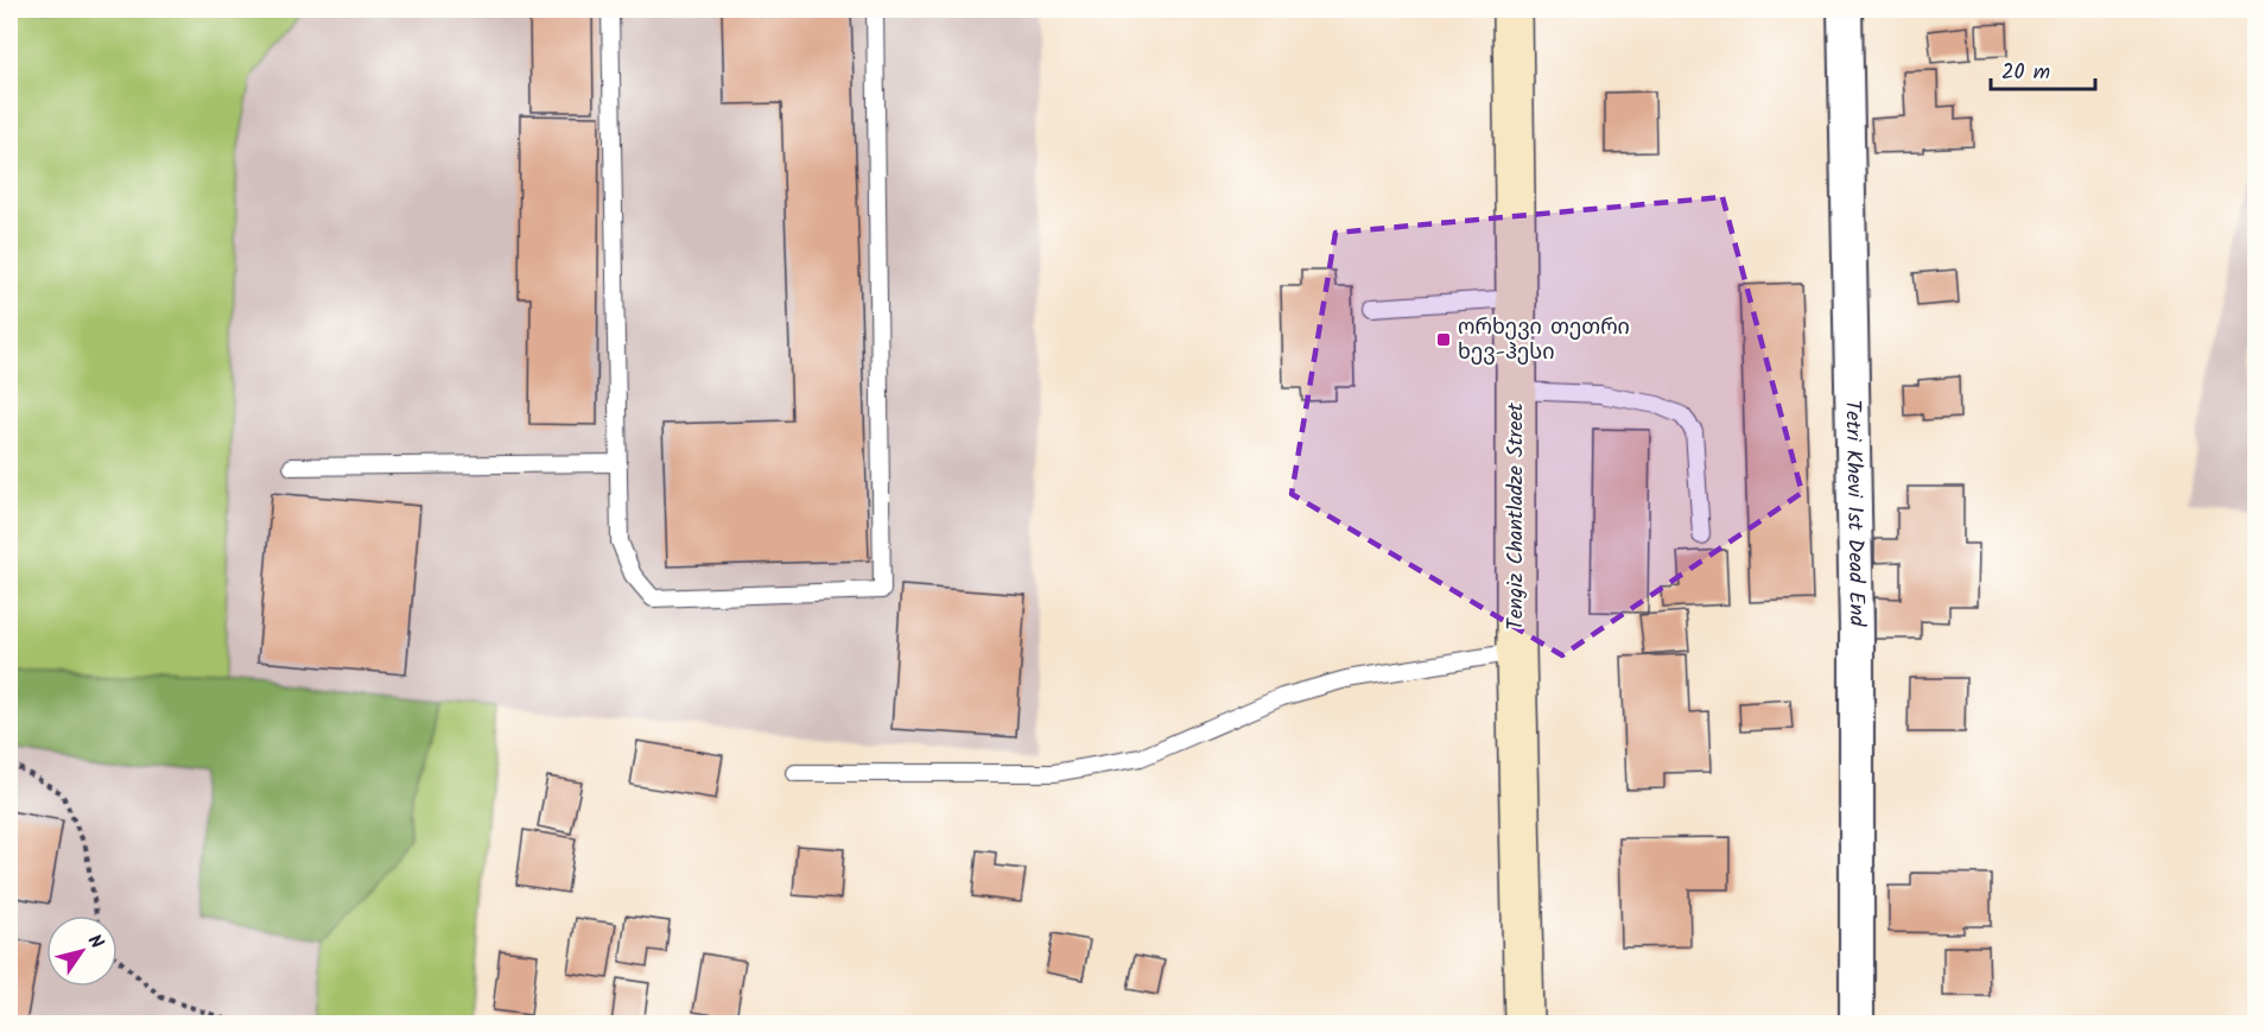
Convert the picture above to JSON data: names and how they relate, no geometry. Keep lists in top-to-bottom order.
{
  "streets": {
    "street": ["Tetri Khevi 1st Dead End", "Tengiz Chantladze Street"]
  },
  "places": {
    "transit": ["ორხევი თეთრი ხევ-ჰესი"]
  },
  "scale_bar": "20 m",
  "north": "top right"
}
